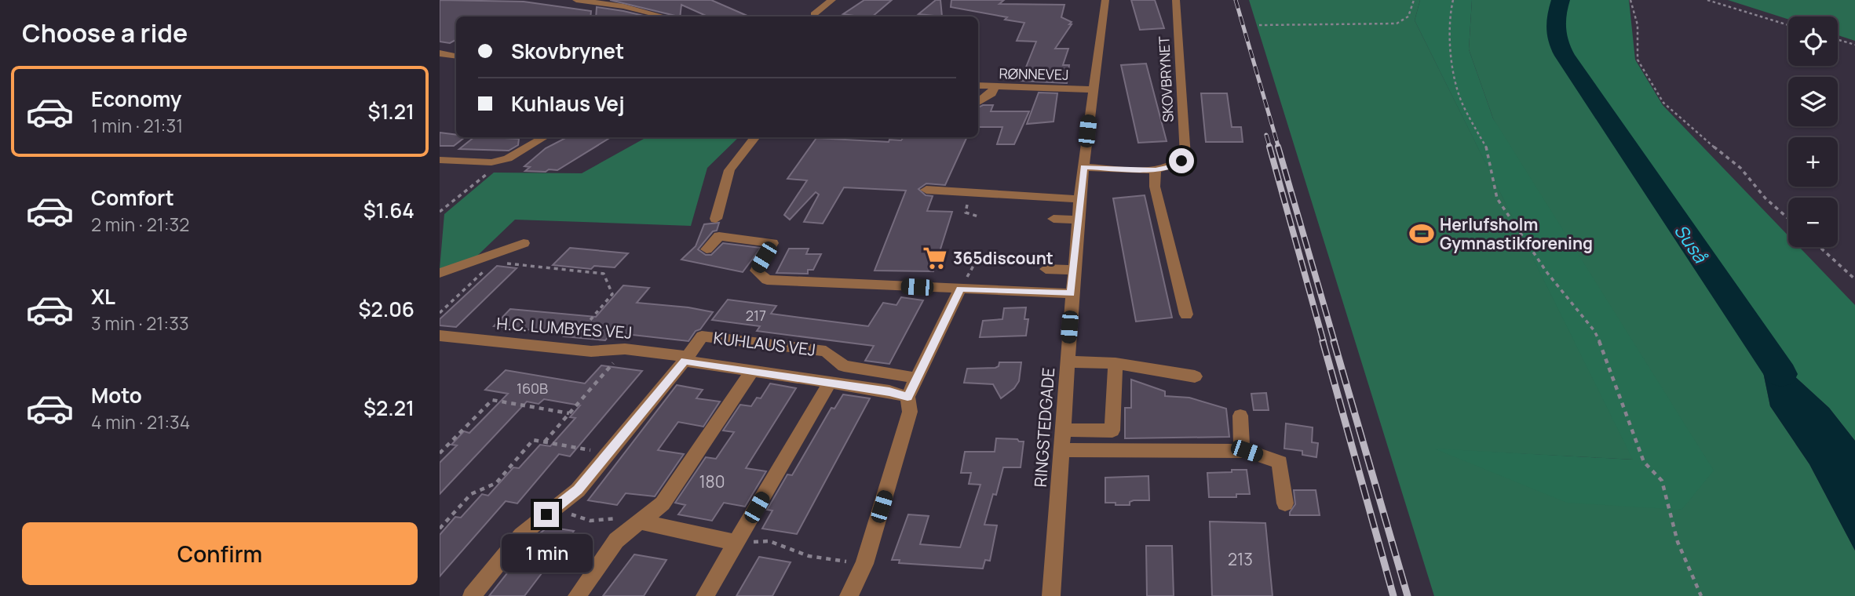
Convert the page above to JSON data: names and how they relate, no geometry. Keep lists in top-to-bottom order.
{
  "streets": {
    "street": [
      "RØNNEVEJ",
      "SKOVBRYNET",
      "H.C. LUMBYES VEJ",
      "KUHLAUS VEJ",
      "RINGSTEDGADE"
    ]
  },
  "crossings": [
    ["RØNNEVEJ", "RINGSTEDGADE"],
    ["SKOVBRYNET", "RINGSTEDGADE"],
    ["H.C. LUMBYES VEJ", "KUHLAUS VEJ"]
  ],
  "water": ["Suså"],
  "places": {
    "sports": ["Herlufsholm Gymnastikforening"],
    "supermarket": ["365discount"]
  },
  "house_numbers": [
    "217",
    "160B",
    "180",
    "213"
  ],
  "page": {
    "heading": "Choose a ride",
    "map_buttons": ["+", "−"],
    "banner": ["Skovbrynet", "Kuhlaus Vej"],
    "list": [
      {
        "name": "Economy",
        "note": "1 min · 21:31",
        "value": "$1.21"
      },
      {
        "name": "Comfort",
        "note": "2 min · 21:32",
        "value": "$1.64"
      },
      {
        "name": "XL",
        "note": "3 min · 21:33",
        "value": "$2.06"
      },
      {
        "name": "Moto",
        "note": "4 min · 21:34",
        "value": "$2.21"
      }
    ],
    "buttons": "Confirm",
    "bubble": "1 min"
  }
}
